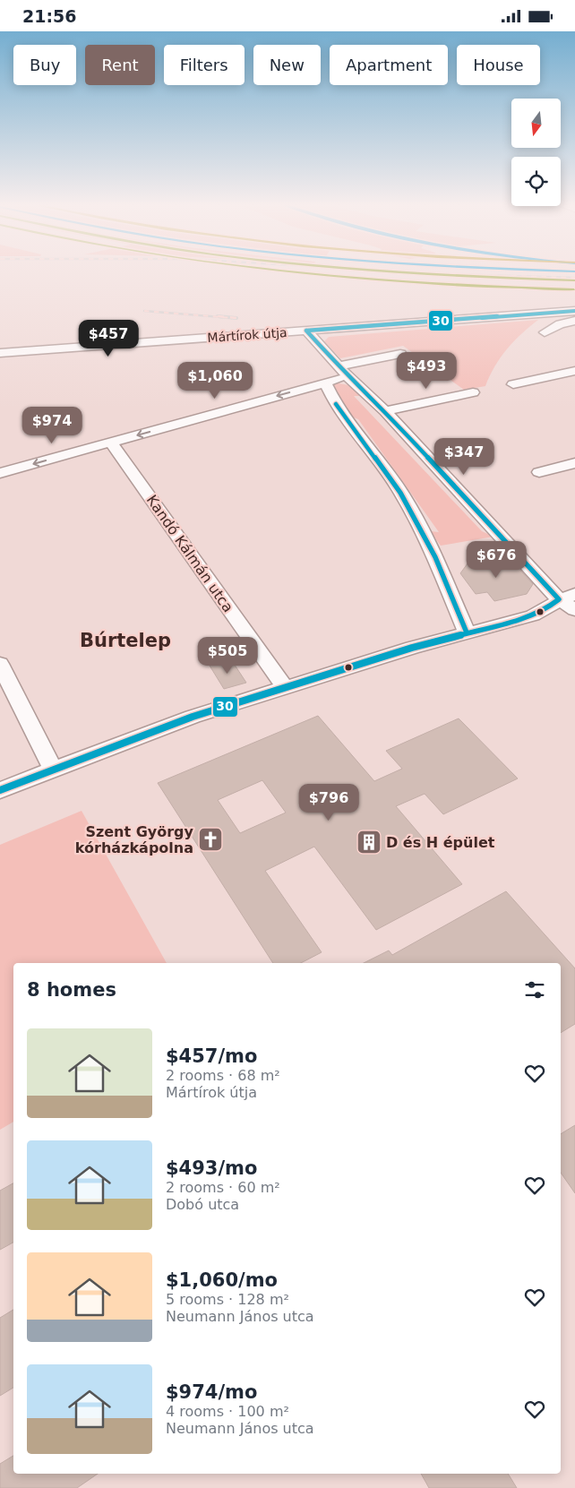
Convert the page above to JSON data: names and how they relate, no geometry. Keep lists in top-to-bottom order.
{
  "streets": {
    "street": ["Mártírok útja", "Kandó Kálmán utca"]
  },
  "districts": ["Búrtelep"],
  "places": {
    "church": ["Szent György kórházkápolna"],
    "building": ["D és H épület"]
  },
  "lines": ["transit line 30"],
  "north": "bottom",
  "page": {
    "status": "21:56",
    "chip": [
      "Buy",
      "Rent",
      "Filters",
      "New",
      "Apartment",
      "House"
    ],
    "price": [
      "$457",
      "$493",
      "$1,060",
      "$974",
      "$347",
      "$676",
      "$505",
      "$796"
    ],
    "heading": "8 homes",
    "list": [
      {
        "name": "$457/mo",
        "note": "2 rooms · 68 m² · Mártírok útja"
      },
      {
        "name": "$493/mo",
        "note": "2 rooms · 60 m² · Dobó utca"
      },
      {
        "name": "$1,060/mo",
        "note": "5 rooms · 128 m² · Neumann János utca"
      },
      {
        "name": "$974/mo",
        "note": "4 rooms · 100 m² · Neumann János utca"
      }
    ]
  }
}
